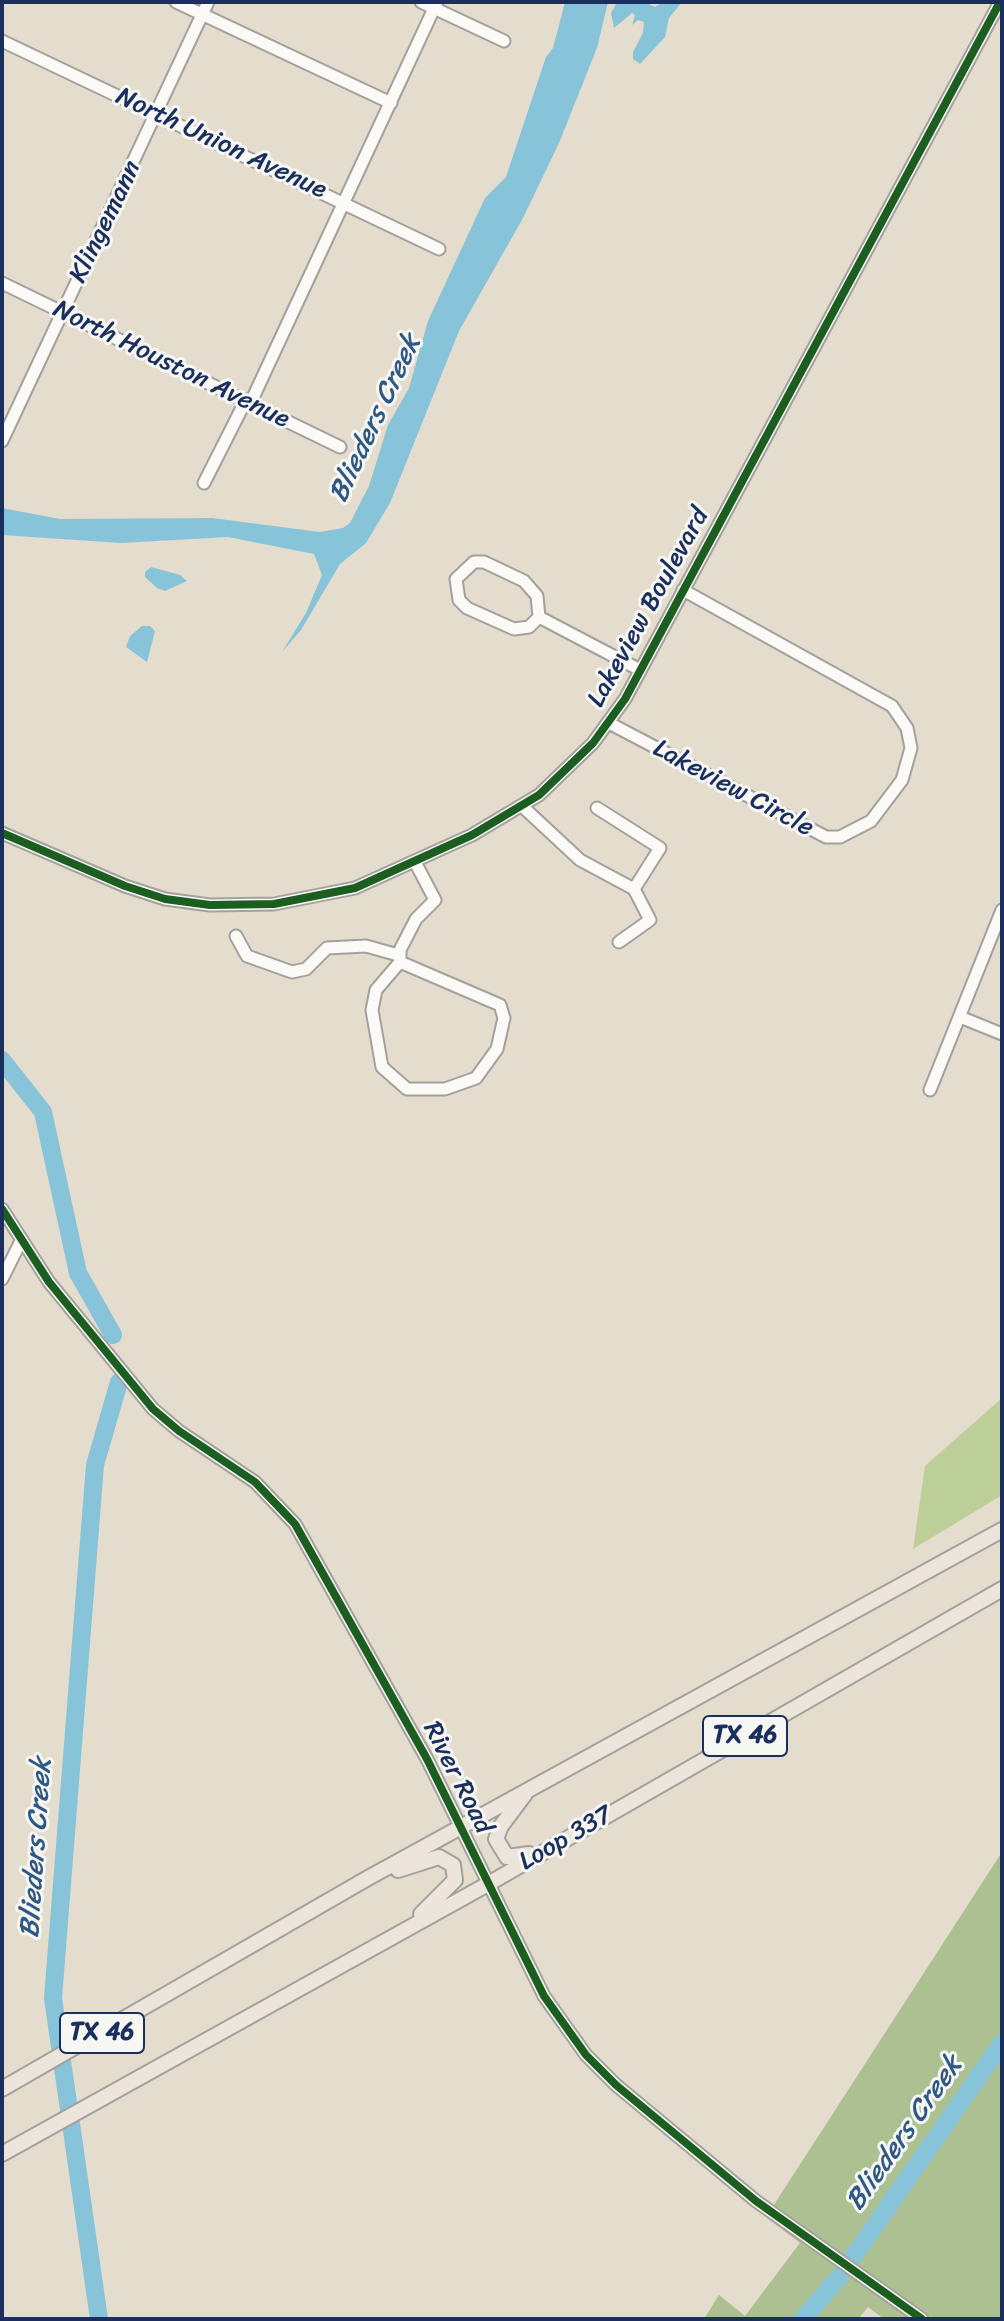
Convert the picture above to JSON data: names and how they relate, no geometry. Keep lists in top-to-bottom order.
{
  "streets": {
    "main road": ["TX 46", "Loop 337"],
    "street": [
      "North Union Avenue",
      "Klingemann",
      "North Houston Avenue",
      "Lakeview Boulevard",
      "Lakeview Circle",
      "River Road"
    ]
  },
  "crossings": [
    ["North Union Avenue", "Klingemann"],
    ["Klingemann", "North Houston Avenue"],
    ["Lakeview Boulevard", "Lakeview Circle"],
    ["TX 46", "River Road"],
    ["River Road", "Loop 337"]
  ],
  "water": ["Blieders Creek"]
}
